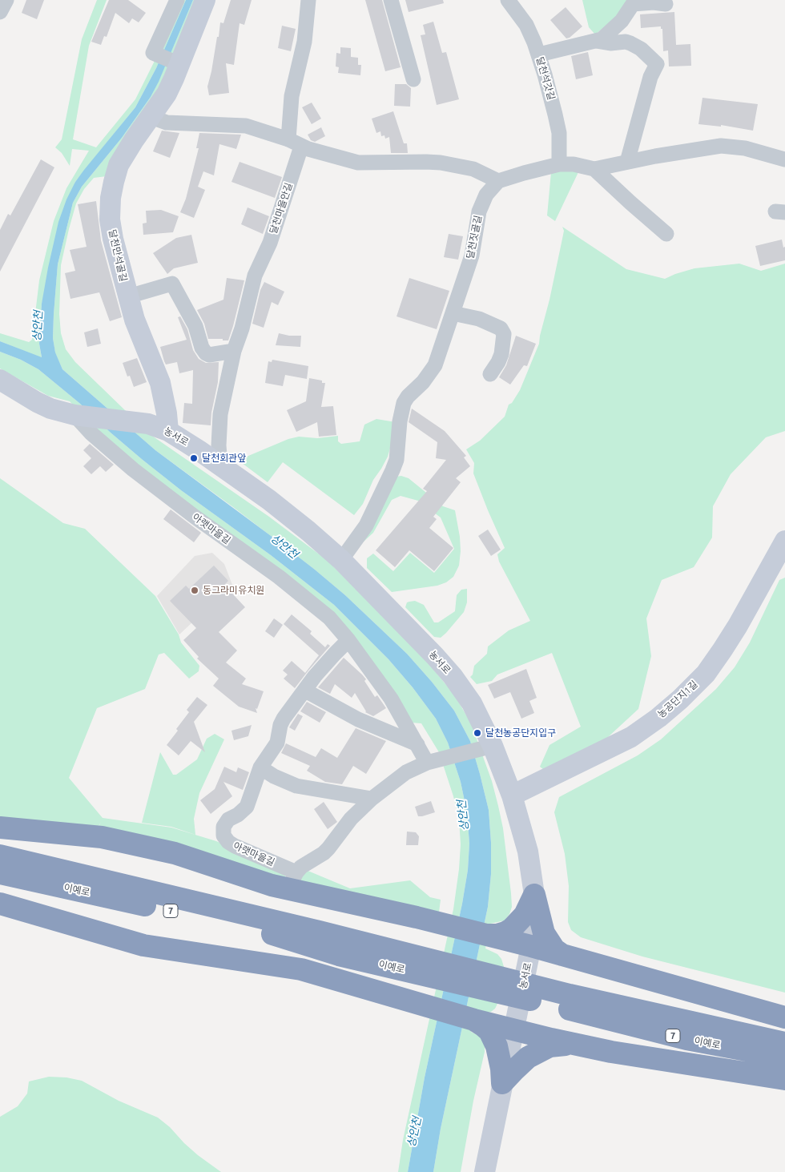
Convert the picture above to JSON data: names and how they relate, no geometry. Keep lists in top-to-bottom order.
{
  "streets": {
    "highway": ["이예로", "7"],
    "street": [
      "달천석갓길",
      "달천마을안길",
      "달천짓골길",
      "달천만석골길",
      "농서로",
      "아랫마을길",
      "농공단지1길"
    ]
  },
  "crossings": [
    ["달천마을안길", "농서로"],
    ["달천짓골길", "농서로"],
    ["달천만석골길", "농서로"],
    ["농서로", "아랫마을길"],
    ["농서로", "농공단지1길"]
  ],
  "water": ["상안천"],
  "places": ["달천회관앞", "동그라미유치원", "달천농공단지입구"]
}
